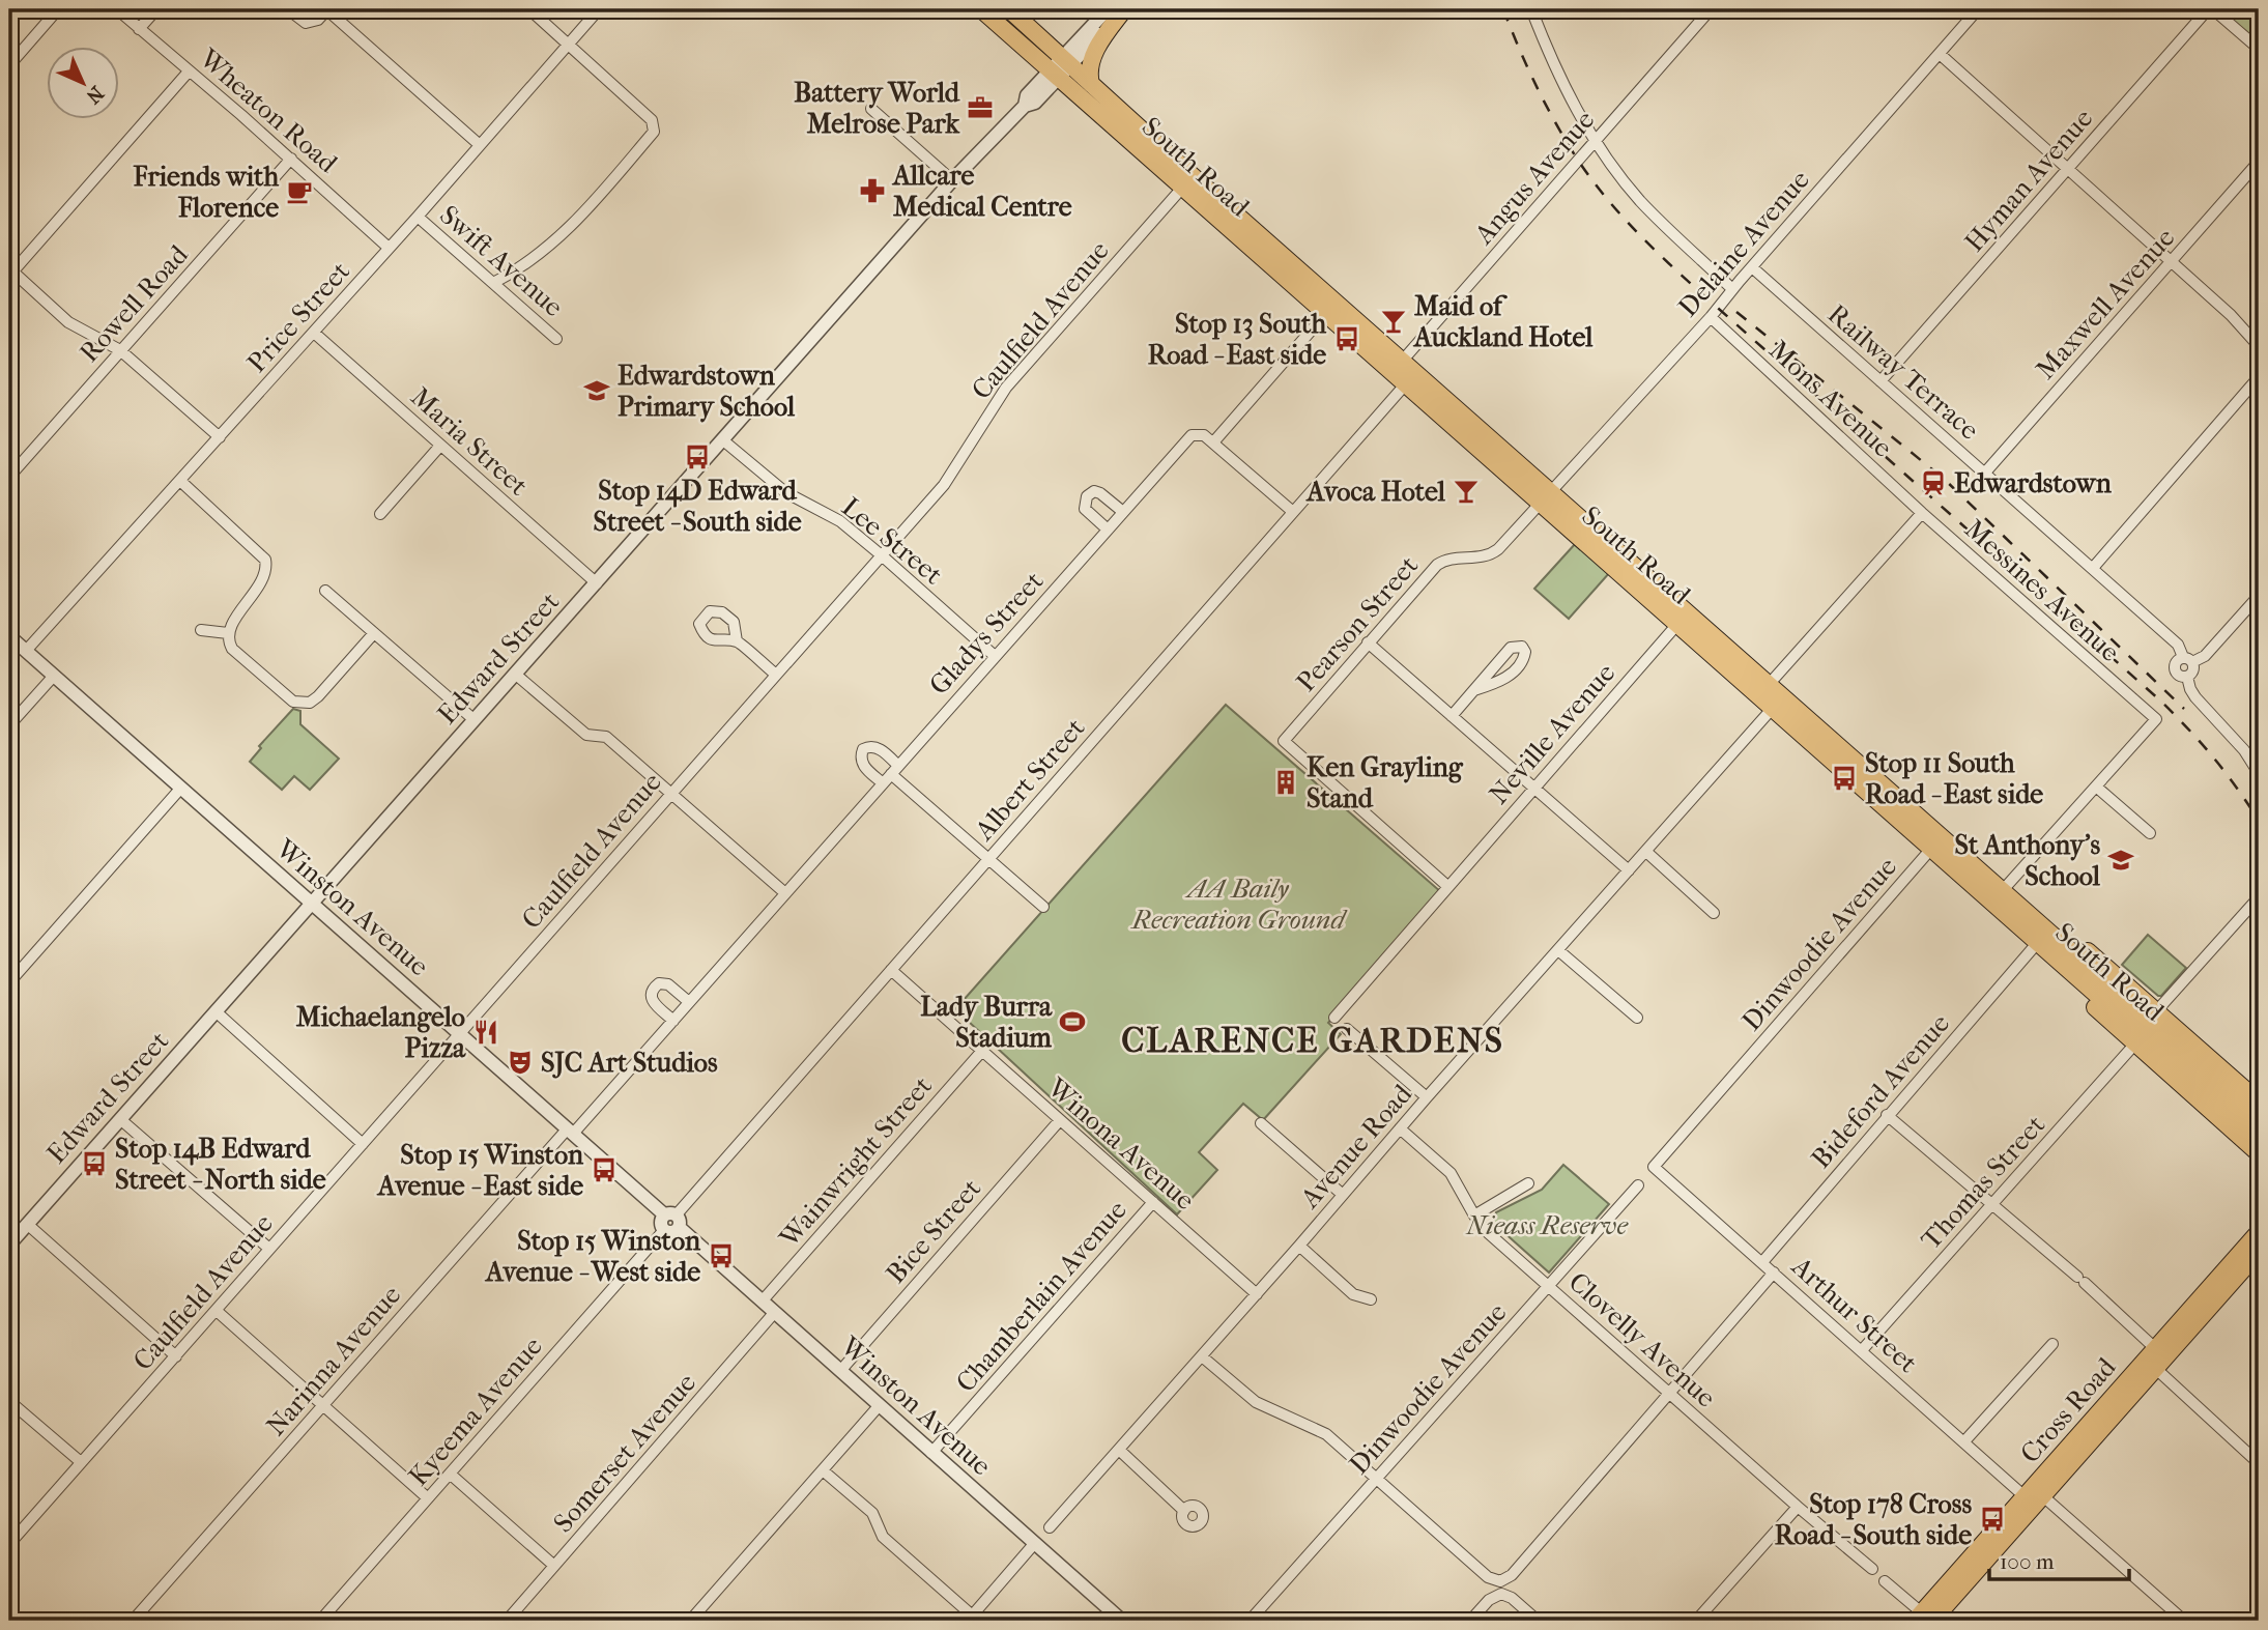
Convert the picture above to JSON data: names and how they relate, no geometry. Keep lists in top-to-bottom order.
{
  "streets": {
    "highway": ["South Road", "Cross Road"],
    "street": [
      "Wheaton Road",
      "Angus Avenue",
      "Hyman Avenue",
      "Delaine Avenue",
      "Swift Avenue",
      "Rowell Road",
      "Maxwell Avenue",
      "Price Street",
      "Caulfield Avenue",
      "Railway Terrace",
      "Mons Avenue",
      "Maria Street",
      "Lee Street",
      "Messines Avenue",
      "Pearson Street",
      "Gladys Street",
      "Edward Street",
      "Neville Avenue",
      "Albert Street",
      "Winston Avenue",
      "Dinwoodie Avenue",
      "Bideford Avenue",
      "Winona Avenue",
      "Avenue Road",
      "Wainwright Street",
      "Thomas Street",
      "Bice Street",
      "Chamberlain Avenue",
      "Arthur Street",
      "Clovelly Avenue",
      "Narinna Avenue",
      "Kyeema Avenue",
      "Somerset Avenue"
    ]
  },
  "crossings": [
    ["Wheaton Road", "Rowell Road"],
    ["Wheaton Road", "Price Street"],
    ["South Road", "Angus Avenue"],
    ["South Road", "Delaine Avenue"],
    ["South Road", "Caulfield Avenue"],
    ["South Road", "Pearson Street"],
    ["South Road", "Gladys Street"],
    ["South Road", "Edward Street"],
    ["South Road", "Neville Avenue"],
    ["South Road", "Albert Street"],
    ["South Road", "Dinwoodie Avenue"],
    ["South Road", "Avenue Road"],
    ["Hyman Avenue", "Railway Terrace"],
    ["Delaine Avenue", "Railway Terrace"],
    ["Delaine Avenue", "Mons Avenue"],
    ["Delaine Avenue", "Pearson Street"],
    ["Swift Avenue", "Price Street"],
    ["Maxwell Avenue", "Railway Terrace"],
    ["Price Street", "Maria Street"],
    ["Price Street", "Winston Avenue"],
    ["Caulfield Avenue", "Lee Street"],
    ["Caulfield Avenue", "Winston Avenue"],
    ["Mons Avenue", "Messines Avenue"],
    ["Maria Street", "Edward Street"],
    ["Lee Street", "Gladys Street"],
    ["Lee Street", "Edward Street"],
    ["Pearson Street", "Neville Avenue"],
    ["Gladys Street", "Winston Avenue"],
    ["Gladys Street", "Narinna Avenue"],
    ["Edward Street", "Winston Avenue"],
    ["Albert Street", "Winston Avenue"],
    ["Albert Street", "Winona Avenue"],
    ["Winston Avenue", "Wainwright Street"],
    ["Winston Avenue", "Bice Street"],
    ["Winston Avenue", "Chamberlain Avenue"],
    ["Winston Avenue", "Narinna Avenue"],
    ["Winston Avenue", "Somerset Avenue"],
    ["Dinwoodie Avenue", "Arthur Street"],
    ["Dinwoodie Avenue", "Clovelly Avenue"],
    ["Bideford Avenue", "Arthur Street"],
    ["Winona Avenue", "Avenue Road"],
    ["Winona Avenue", "Wainwright Street"],
    ["Winona Avenue", "Bice Street"],
    ["Winona Avenue", "Chamberlain Avenue"],
    ["Avenue Road", "Clovelly Avenue"],
    ["Thomas Street", "Arthur Street"],
    ["Arthur Street", "Cross Road"]
  ],
  "districts": ["CLARENCE GARDENS"],
  "parks": ["AA Baily Recreation Ground", "Nieass Reserve"],
  "places": {
    "office": ["Battery World Melrose Park"],
    "pharmacy": ["Allcare Medical Centre"],
    "cafe": ["Friends with Florence"],
    "bar": ["Maid of Auckland Hotel", "Avoca Hotel"],
    "bus stop": [
      "Stop 13 South Road - East side",
      "Stop 14D Edward Street - South side",
      "Stop 11 South Road - East side",
      "Stop 14B Edward Street - North side",
      "Stop 15 Winston Avenue - East side",
      "Stop 15 Winston Avenue - West side",
      "Stop 178 Cross Road - South side"
    ],
    "school or university": ["Edwardstown Primary School", "St Anthony's School"],
    "station": ["Edwardstown"],
    "building": ["Ken Grayling Stand"],
    "sports": ["Lady Burra Stadium"],
    "restaurant": ["Michaelangelo Pizza"],
    "theatre": ["SJC Art Studios"]
  },
  "scale_bar": "100 m",
  "north": "bottom right"
}
